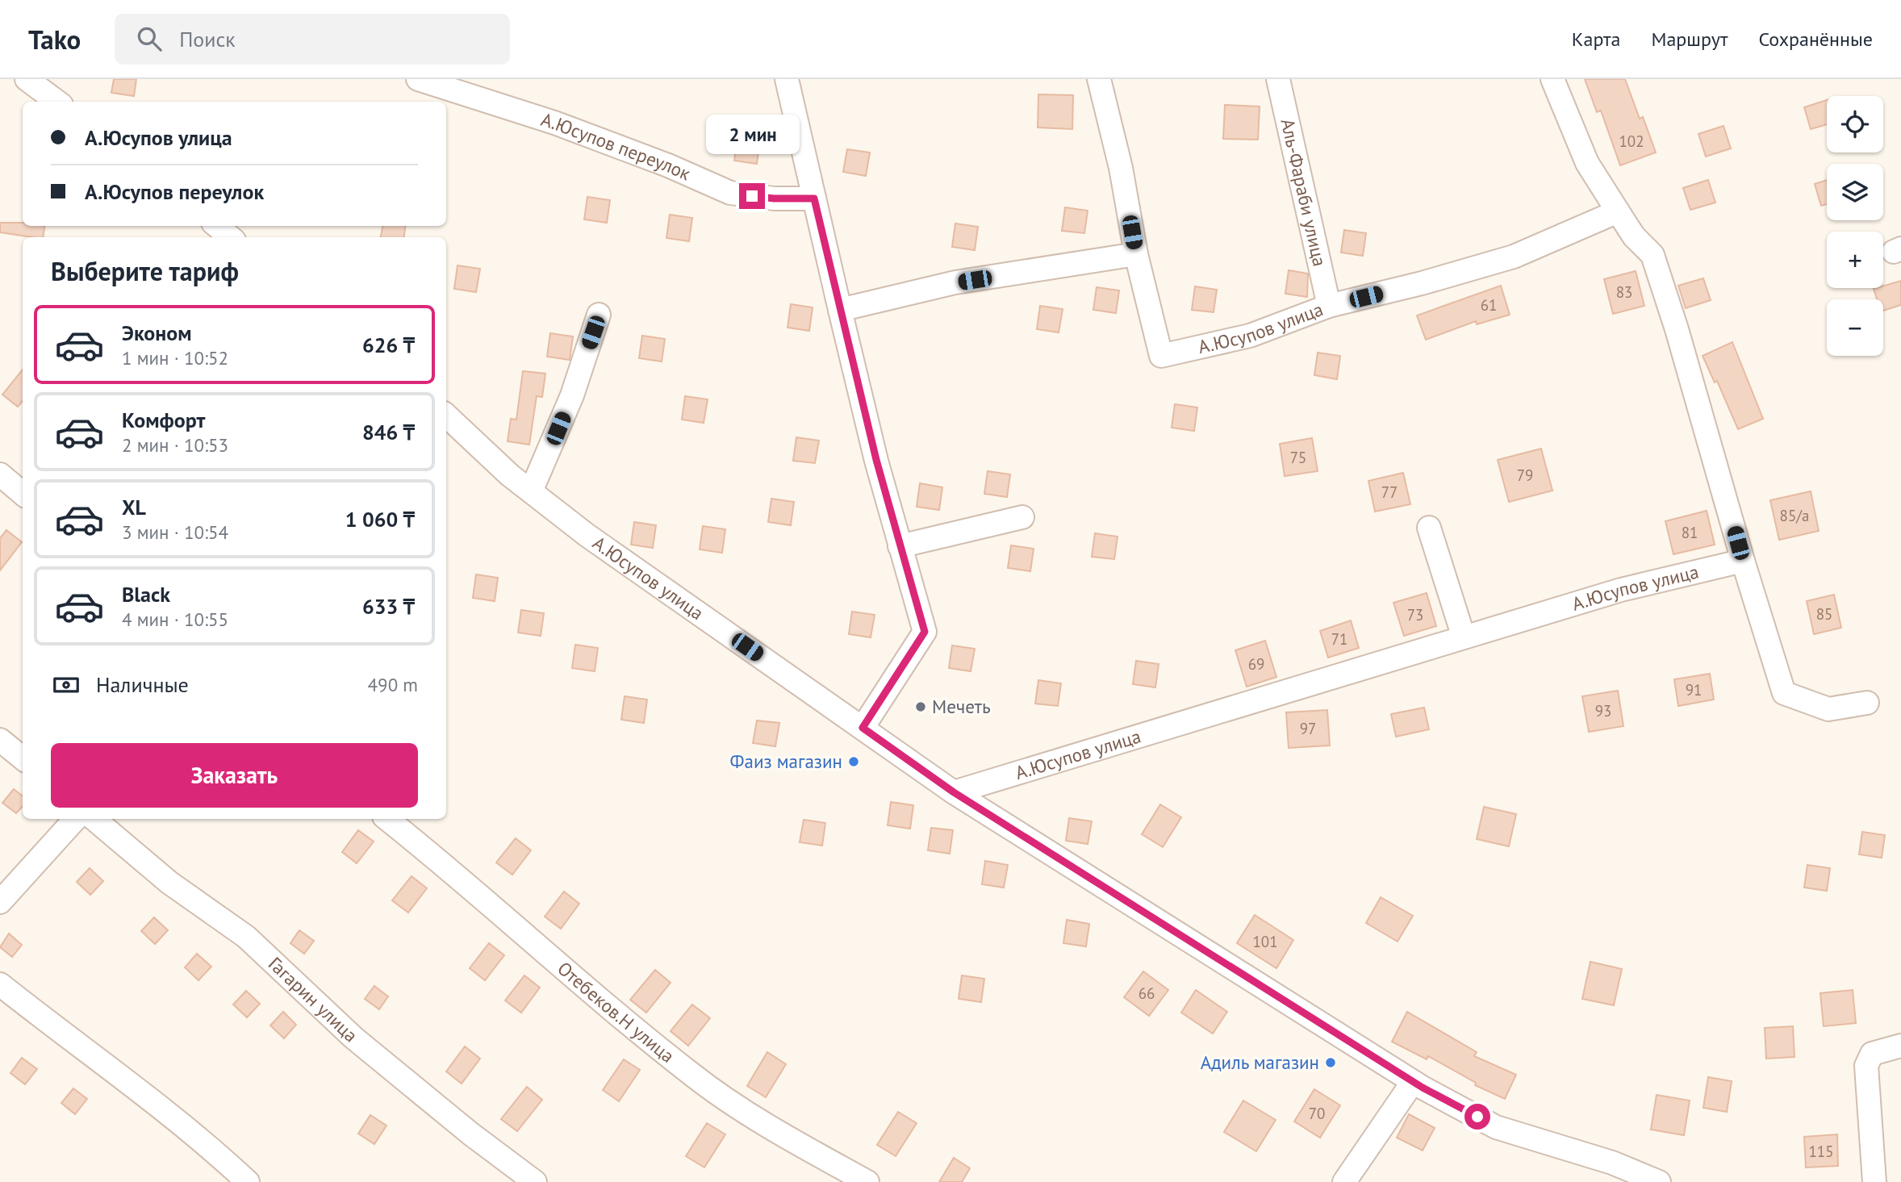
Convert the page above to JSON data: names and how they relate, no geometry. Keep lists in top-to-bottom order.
{
  "streets": {
    "street": [
      "А.Юсупов переулок",
      "Аль-Фараби улица",
      "А.Юсупов улица",
      "Гагарин улица",
      "Отебеков.Н улица"
    ]
  },
  "crossings": [
    ["Аль-Фараби улица", "А.Юсупов улица"]
  ],
  "places": ["Мечеть", "Фаиз магазин", "Адиль магазин"],
  "house_numbers": [
    "102",
    "83",
    "61",
    "75",
    "79",
    "77",
    "85/а",
    "81",
    "85",
    "73",
    "71",
    "69",
    "91",
    "93",
    "97",
    "101",
    "66",
    "70",
    "115"
  ],
  "page": {
    "header": "Tako",
    "search": "Поиск",
    "nav": ["Карта", "Маршрут", "Сохранённые"],
    "map_buttons": ["+", "−"],
    "banner": ["А.Юсупов улица", "А.Юсупов переулок"],
    "bubble": "2 мин",
    "heading": "Выберите тариф",
    "list": [
      {
        "name": "Эконом",
        "note": "1 мин · 10:52",
        "value": "626 ₸"
      },
      {
        "name": "Комфорт",
        "note": "2 мин · 10:53",
        "value": "846 ₸"
      },
      {
        "name": "XL",
        "note": "3 мин · 10:54",
        "value": "1 060 ₸"
      },
      {
        "name": "Black",
        "note": "4 мин · 10:55",
        "value": "633 ₸"
      }
    ],
    "pay": ["Наличные", "490 m"],
    "buttons": "Заказать"
  }
}
